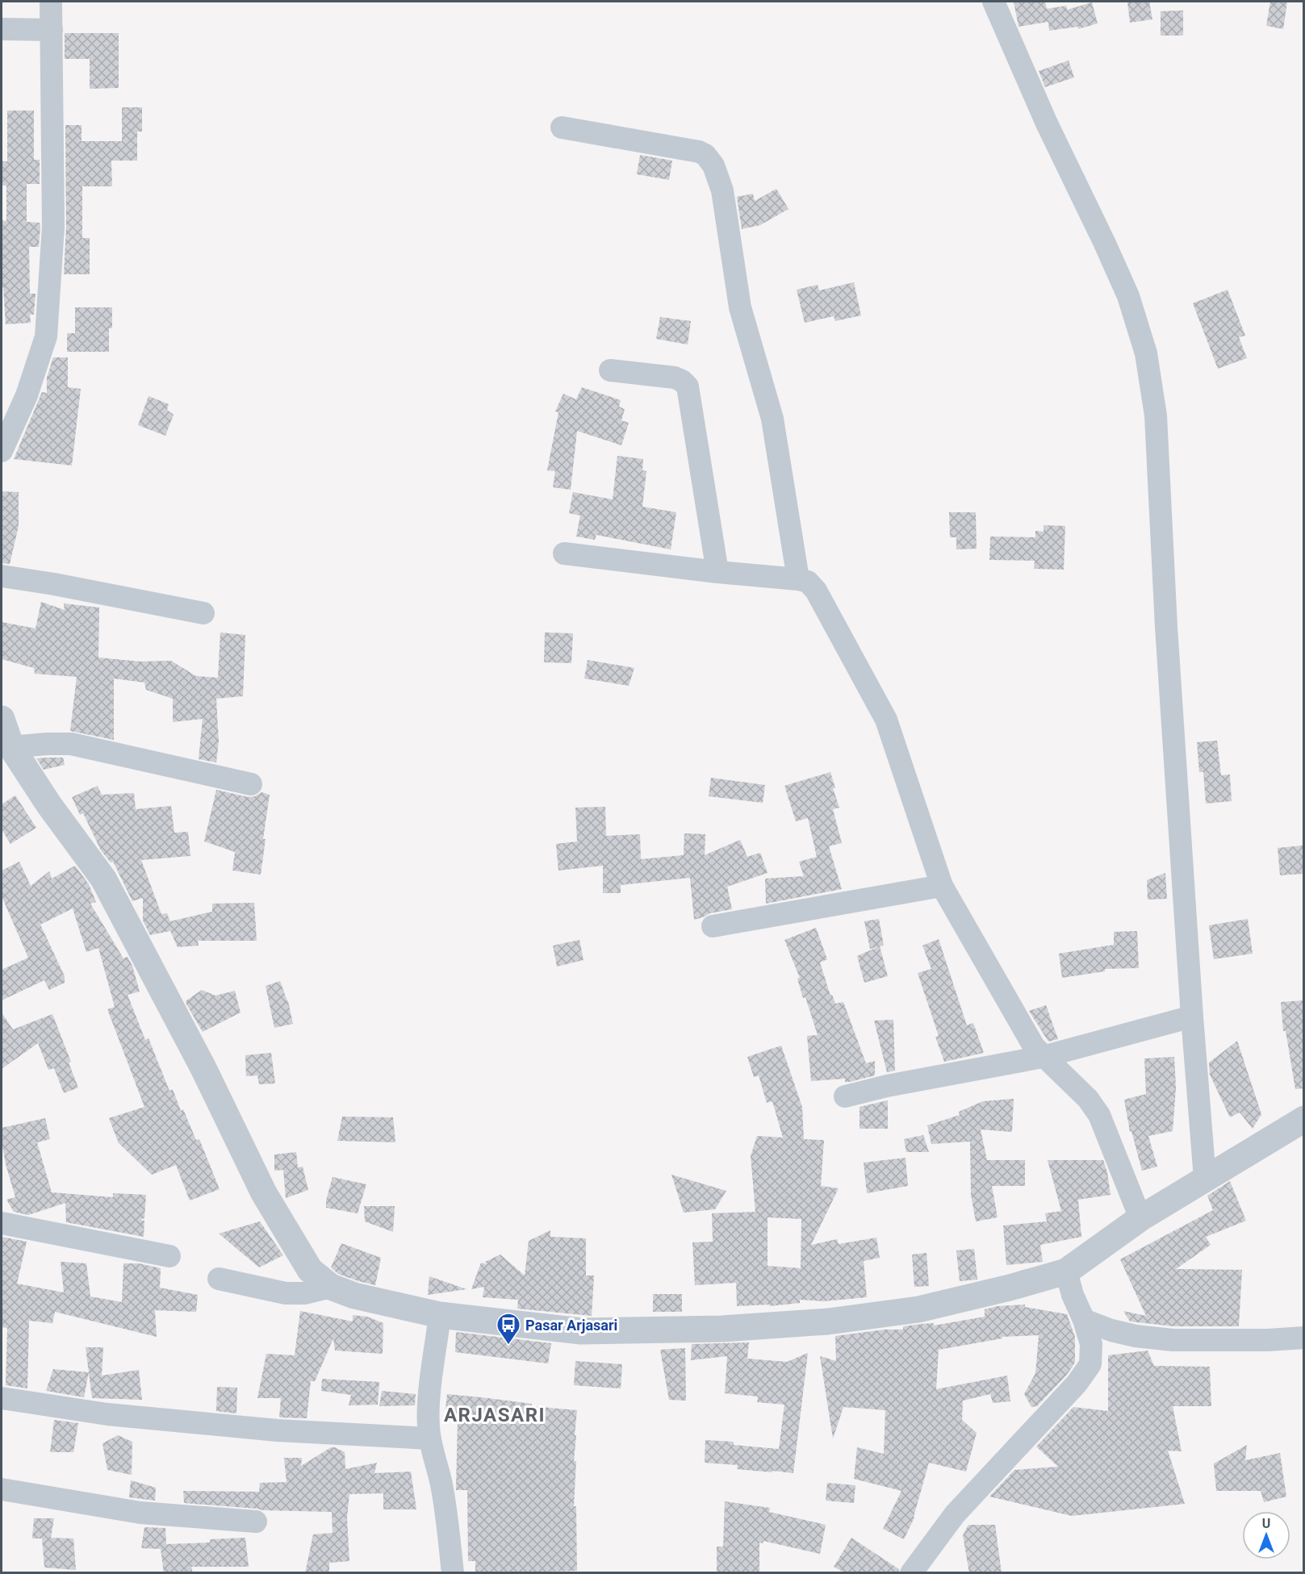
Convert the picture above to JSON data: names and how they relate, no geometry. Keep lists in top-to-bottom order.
{
  "districts": ["ARJASARI"],
  "places": {
    "bus stop": ["Pasar Arjasari"]
  },
  "north": "top"
}
